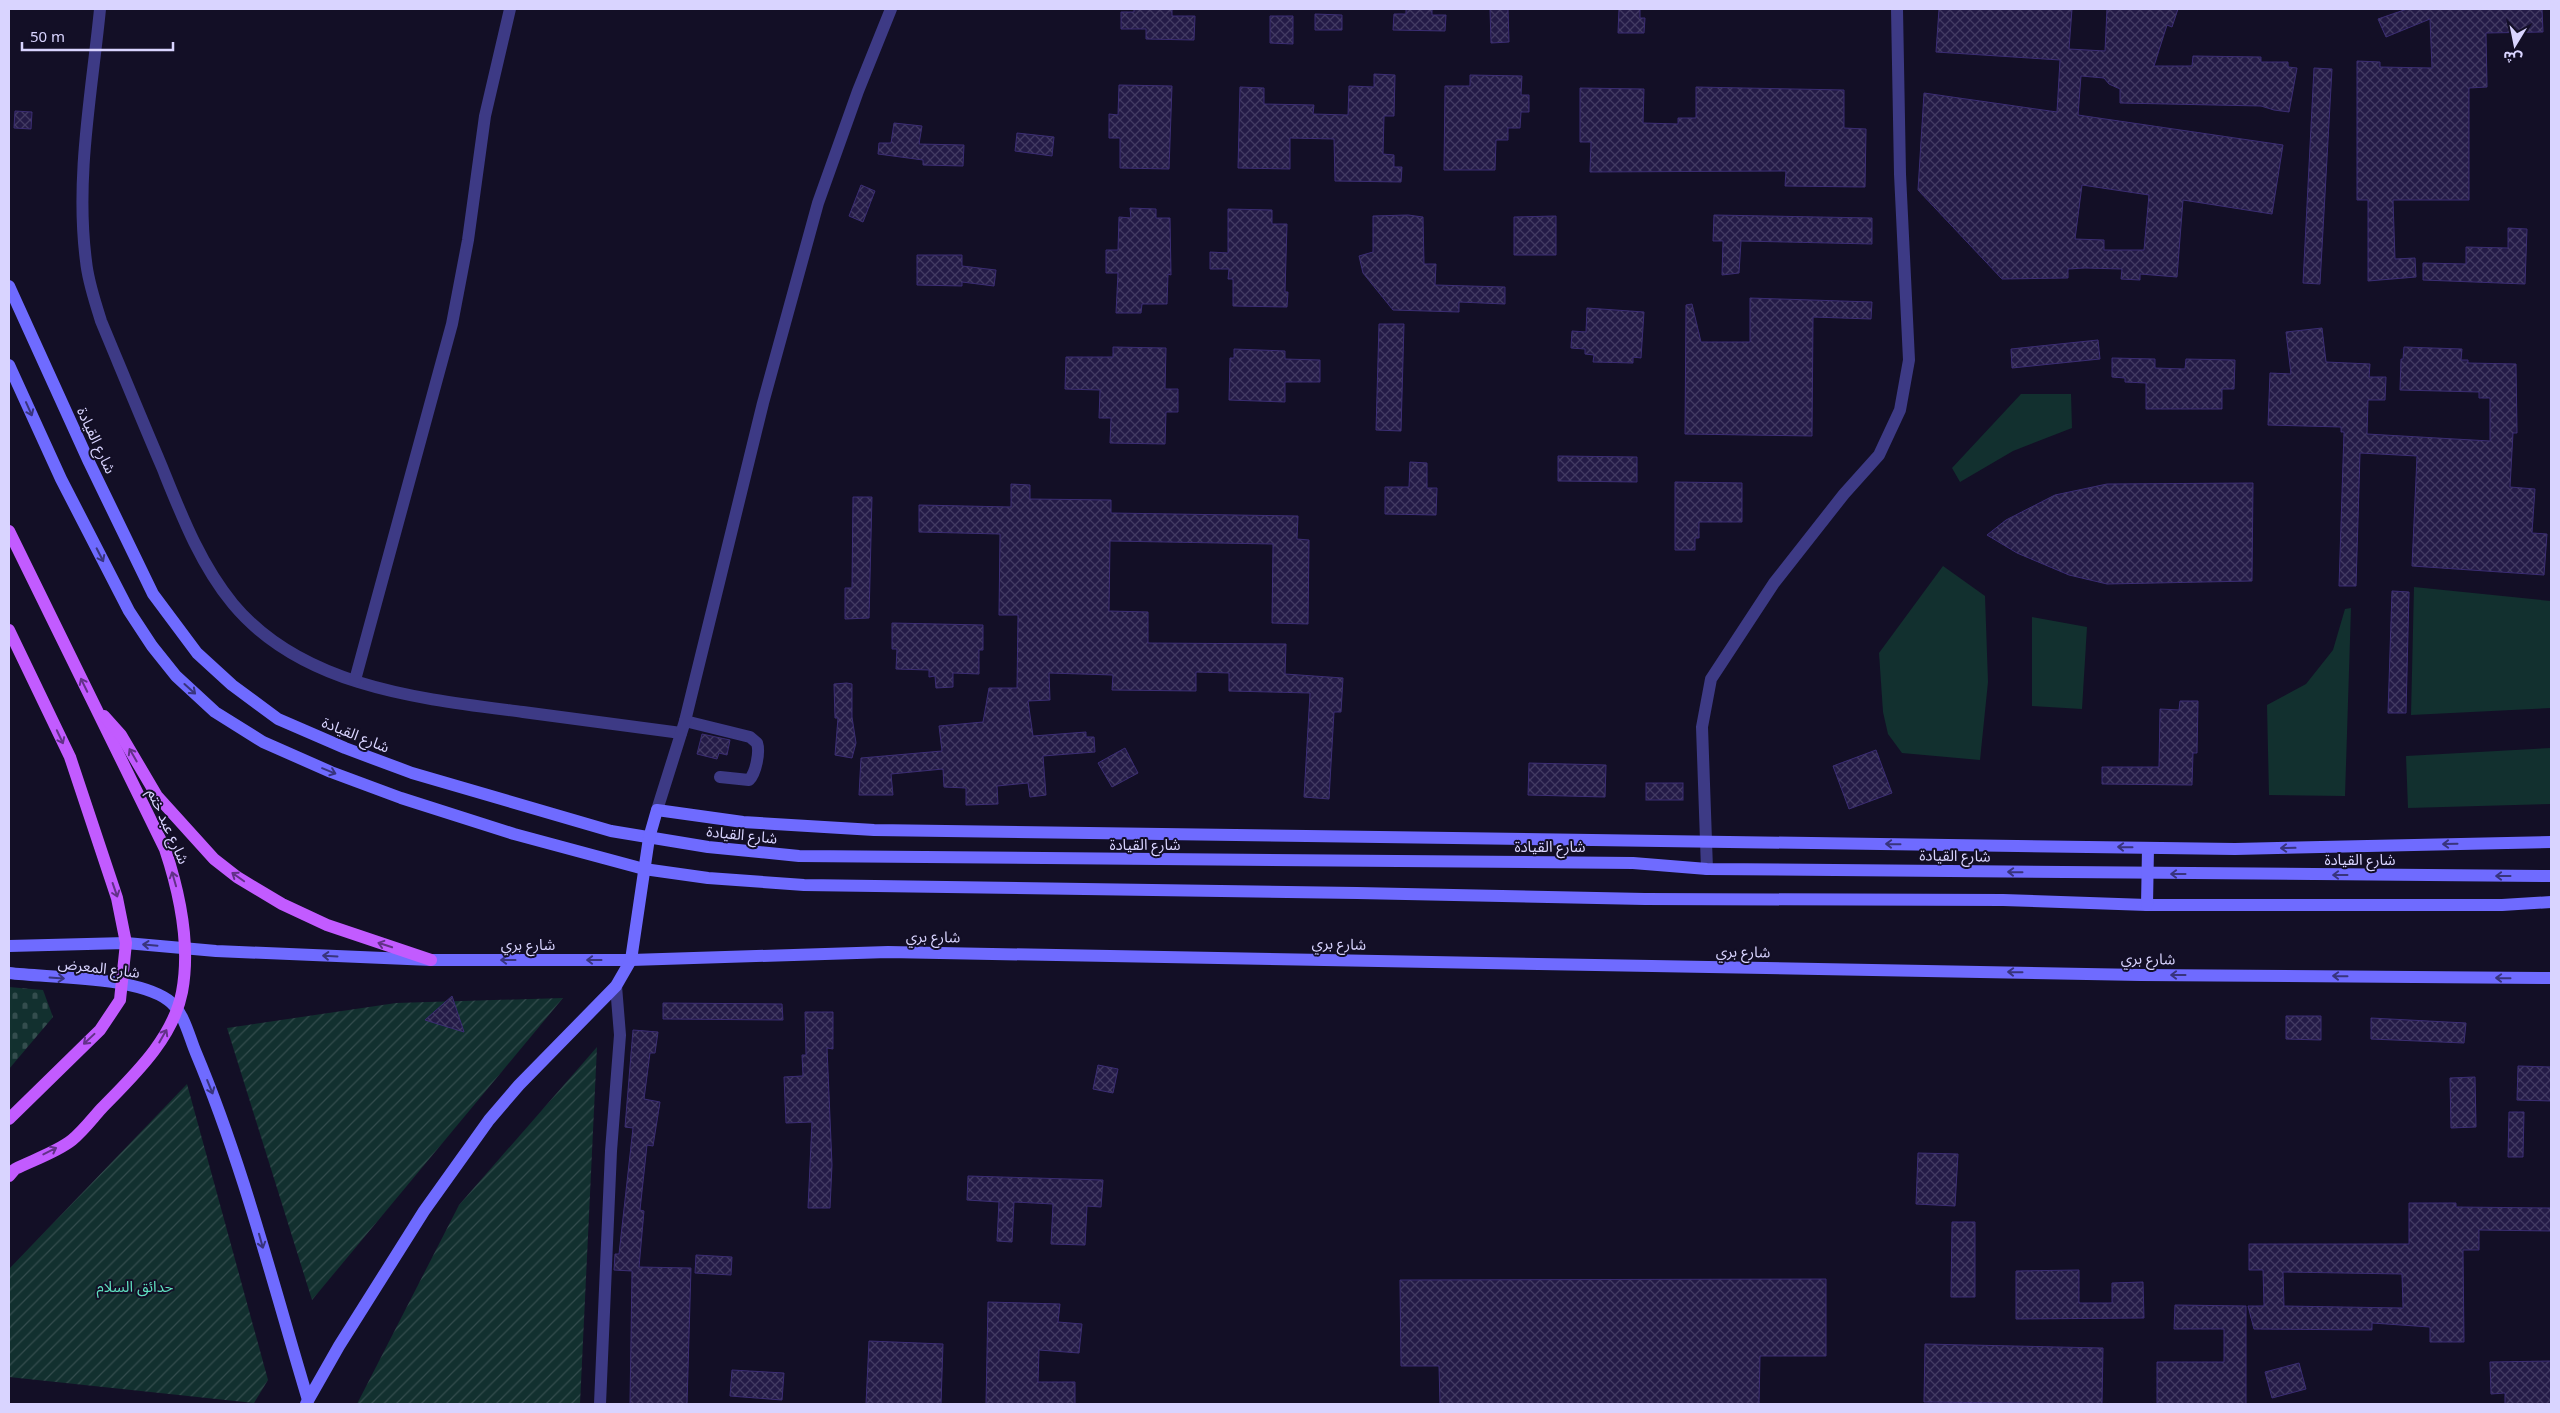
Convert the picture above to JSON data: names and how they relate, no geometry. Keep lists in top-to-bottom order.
{
  "streets": {
    "main road": [
      "شارع القيادة",
      "شارع عبد ختم",
      "شارع بري",
      "شارع المعرض"
    ]
  },
  "crossings": [
    ["شارع عبد ختم", "شارع بري"],
    ["شارع عبد ختم", "شارع المعرض"],
    ["شارع بري", "شارع المعرض"]
  ],
  "parks": ["حدائق السلام"],
  "scale_bar": "50 m",
  "north": "bottom"
}
